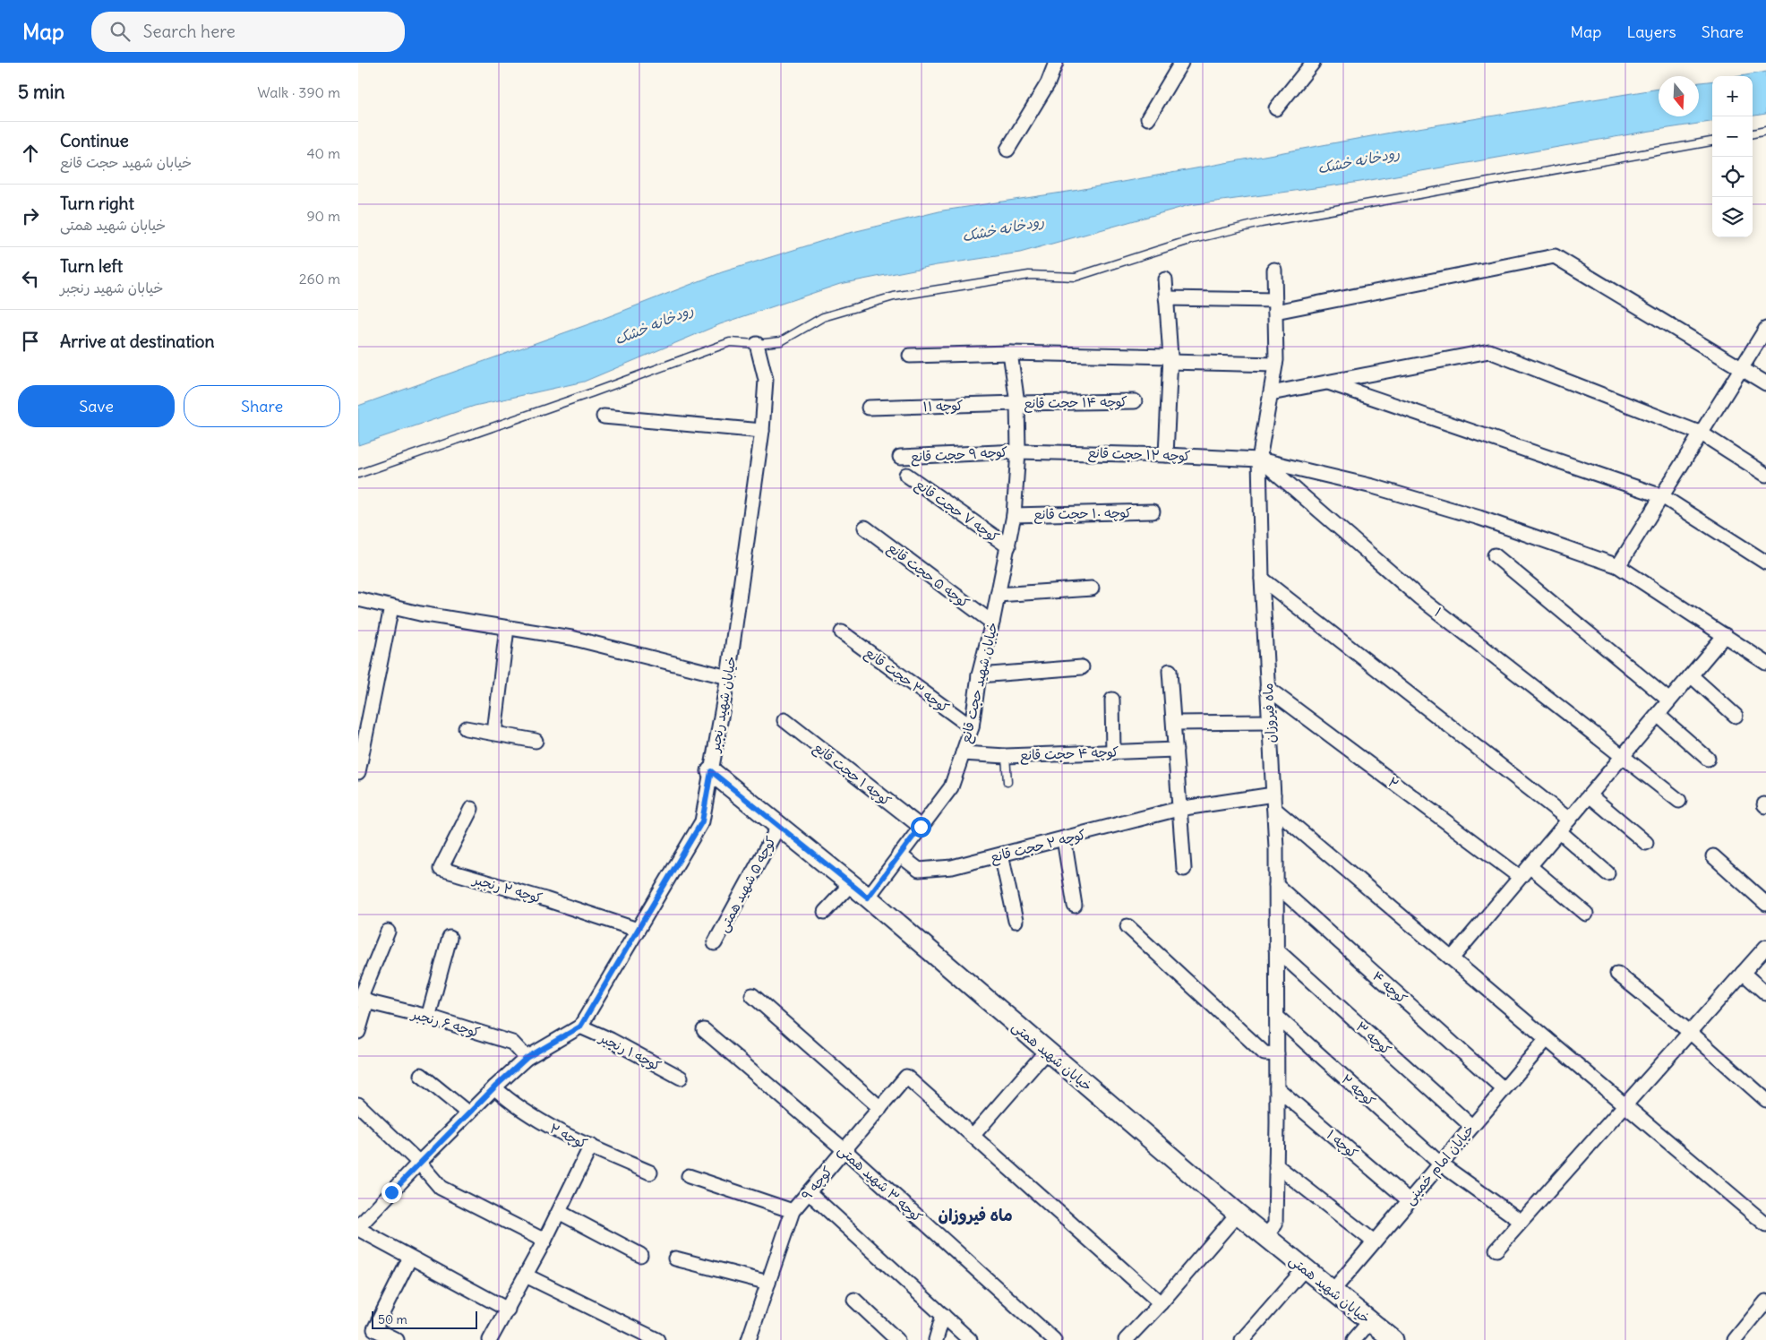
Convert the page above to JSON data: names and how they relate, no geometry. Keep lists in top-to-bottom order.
{
  "streets": {
    "street": [
      "کوچه ۱۴ حجت قانع",
      "کوچه ۱۱",
      "کوچه ۹ حجت قانع",
      "کوچه ۱۲ حجت قانع",
      "کوچه ۷ حجت قانع",
      "کوچه ۱۰ حجت قانع",
      "کوچه ۵ حجت قانع",
      "۱",
      "کوچه ۳ حجت قانع",
      "خیابان شهید حجت قانع",
      "خیابان شهید رنجبر",
      "ماه فیروزان",
      "کوچه ۴ حجت قانع",
      "کوچه ۱ حجت قانع",
      "۲",
      "کوچه ۲ حجت قانع",
      "کوچه ۵ شهید همتی",
      "کوچه ۲ رنجبر",
      "کوچه ۴",
      "کوچه ۶ رنجبر",
      "کوچه ۳",
      "کوچه ۱ رنجبر",
      "خیابان شهید همتی",
      "کوچه ۲",
      "کوچه ۱",
      "خیابان امام خمینی",
      "کوچه ۹",
      "کوچه ۳ شهید همتی"
    ]
  },
  "crossings": [
    ["کوچه ۱۴ حجت قانع", "کوچه ۱۱"],
    ["کوچه ۱۴ حجت قانع", "خیابان شهید حجت قانع"],
    ["کوچه ۱۱", "خیابان شهید حجت قانع"],
    ["کوچه ۹ حجت قانع", "کوچه ۱۲ حجت قانع"],
    ["کوچه ۹ حجت قانع", "خیابان شهید حجت قانع"],
    ["کوچه ۱۲ حجت قانع", "۱"],
    ["کوچه ۱۲ حجت قانع", "خیابان شهید حجت قانع"],
    ["کوچه ۱۲ حجت قانع", "ماه فیروزان"],
    ["کوچه ۷ حجت قانع", "خیابان شهید حجت قانع"],
    ["کوچه ۱۰ حجت قانع", "خیابان شهید حجت قانع"],
    ["کوچه ۵ حجت قانع", "خیابان شهید حجت قانع"],
    ["۱", "ماه فیروزان"],
    ["کوچه ۳ حجت قانع", "خیابان شهید حجت قانع"],
    ["خیابان شهید حجت قانع", "کوچه ۴ حجت قانع"],
    ["خیابان شهید حجت قانع", "کوچه ۱ حجت قانع"],
    ["خیابان شهید حجت قانع", "کوچه ۲ حجت قانع"],
    ["خیابان شهید حجت قانع", "خیابان شهید همتی"],
    ["خیابان شهید رنجبر", "کوچه ۲ رنجبر"],
    ["خیابان شهید رنجبر", "کوچه ۶ رنجبر"],
    ["خیابان شهید رنجبر", "کوچه ۱ رنجبر"],
    ["خیابان شهید رنجبر", "خیابان شهید همتی"],
    ["خیابان شهید رنجبر", "کوچه ۲"],
    ["ماه فیروزان", "۲"],
    ["ماه فیروزان", "کوچه ۲ حجت قانع"],
    ["ماه فیروزان", "کوچه ۴"],
    ["ماه فیروزان", "کوچه ۳"],
    ["ماه فیروزان", "خیابان شهید همتی"],
    ["ماه فیروزان", "کوچه ۲"],
    ["ماه فیروزان", "کوچه ۱"],
    ["کوچه ۵ شهید همتی", "خیابان شهید همتی"],
    ["کوچه ۴", "خیابان امام خمینی"],
    ["کوچه ۳", "خیابان امام خمینی"],
    ["خیابان شهید همتی", "خیابان امام خمینی"],
    ["کوچه ۲", "خیابان امام خمینی"],
    ["کوچه ۱", "خیابان امام خمینی"],
    ["کوچه ۹", "کوچه ۳ شهید همتی"]
  ],
  "districts": ["ماه فیروزان"],
  "water": ["رودخانه خشک"],
  "scale_bar": "50 m",
  "north": "bottom",
  "page": {
    "header": "Map",
    "search": "Search here",
    "nav": ["Map", "Layers", "Share"],
    "heading": ["5 min", "Walk · 390 m"],
    "map_buttons": ["+", "−"],
    "list": [
      ["Continue", "خیابان شهید حجت قانع", "40 m"],
      ["Turn right", "خیابان شهید همتی", "90 m"],
      ["Turn left", "خیابان شهید رنجبر", "260 m"],
      "Arrive at destination"
    ],
    "buttons": ["Save", "Share"],
    "scale": "50 m"
  }
}
